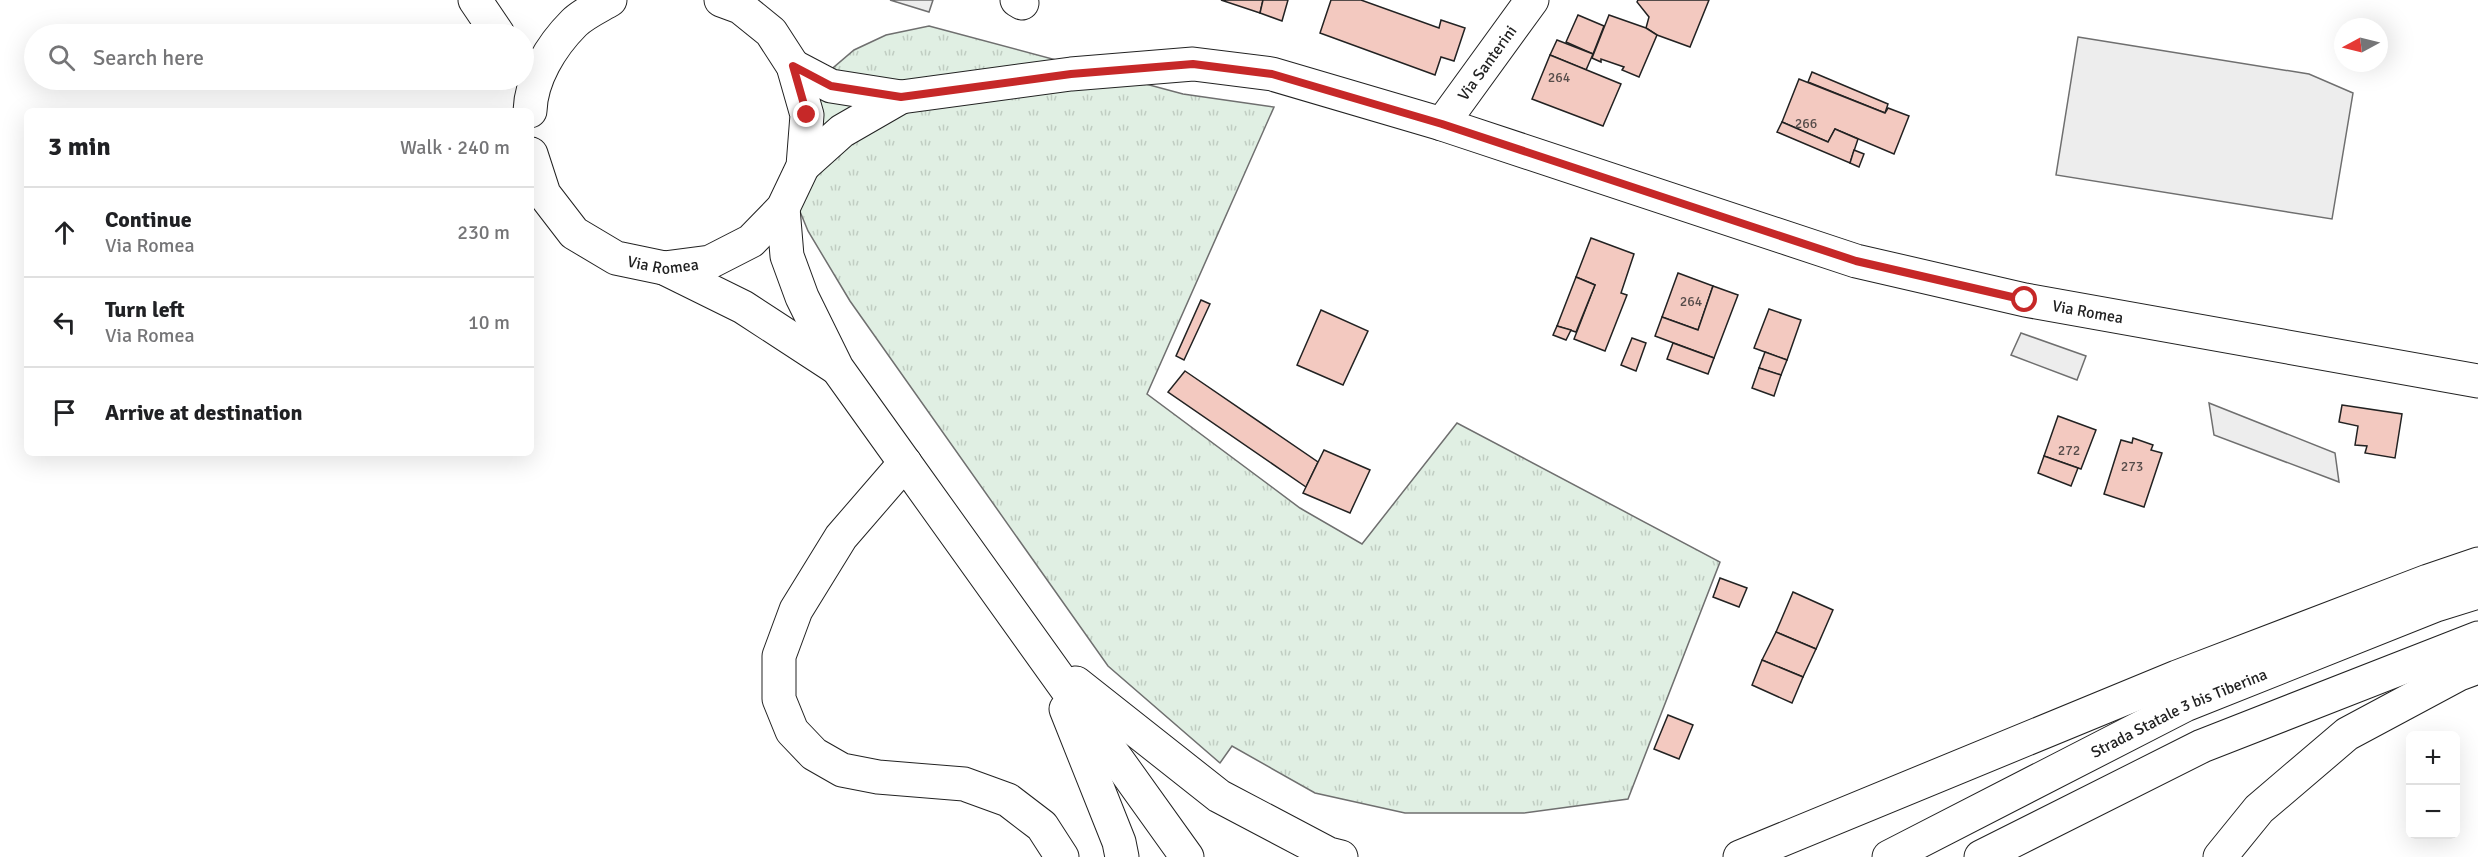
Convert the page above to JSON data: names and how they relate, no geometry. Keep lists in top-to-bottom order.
{
  "streets": {
    "main road": ["Via Santerini", "Via Romea", "Strada Statale 3 bis Tiberina"]
  },
  "crossings": [
    ["Via Santerini", "Via Romea"]
  ],
  "house_numbers": [
    "264",
    "266",
    "264",
    "272",
    "273"
  ],
  "north": "left",
  "page": {
    "search": "Search here",
    "heading": ["3 min", "Walk · 240 m"],
    "list": [
      ["Continue", "Via Romea", "230 m"],
      ["Turn left", "Via Romea", "10 m"],
      "Arrive at destination"
    ],
    "map_buttons": ["+", "−"]
  }
}
